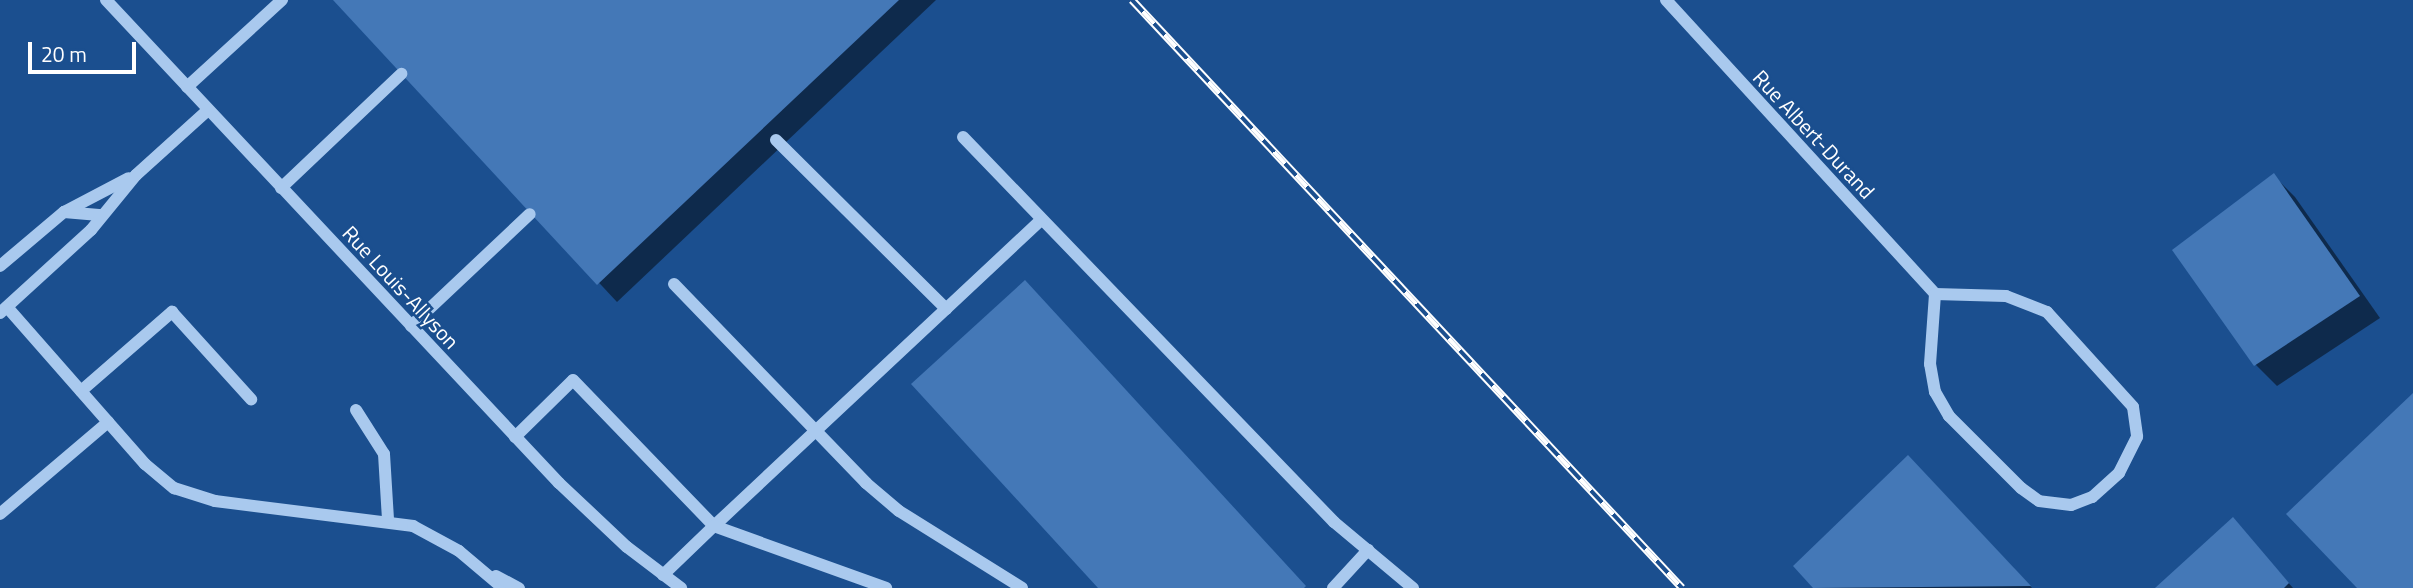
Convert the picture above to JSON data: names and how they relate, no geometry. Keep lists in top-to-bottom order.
{
  "streets": {
    "street": ["Rue Albert-Durand", "Rue Louis-Allyson"]
  },
  "scale_bar": "20 m"
}
